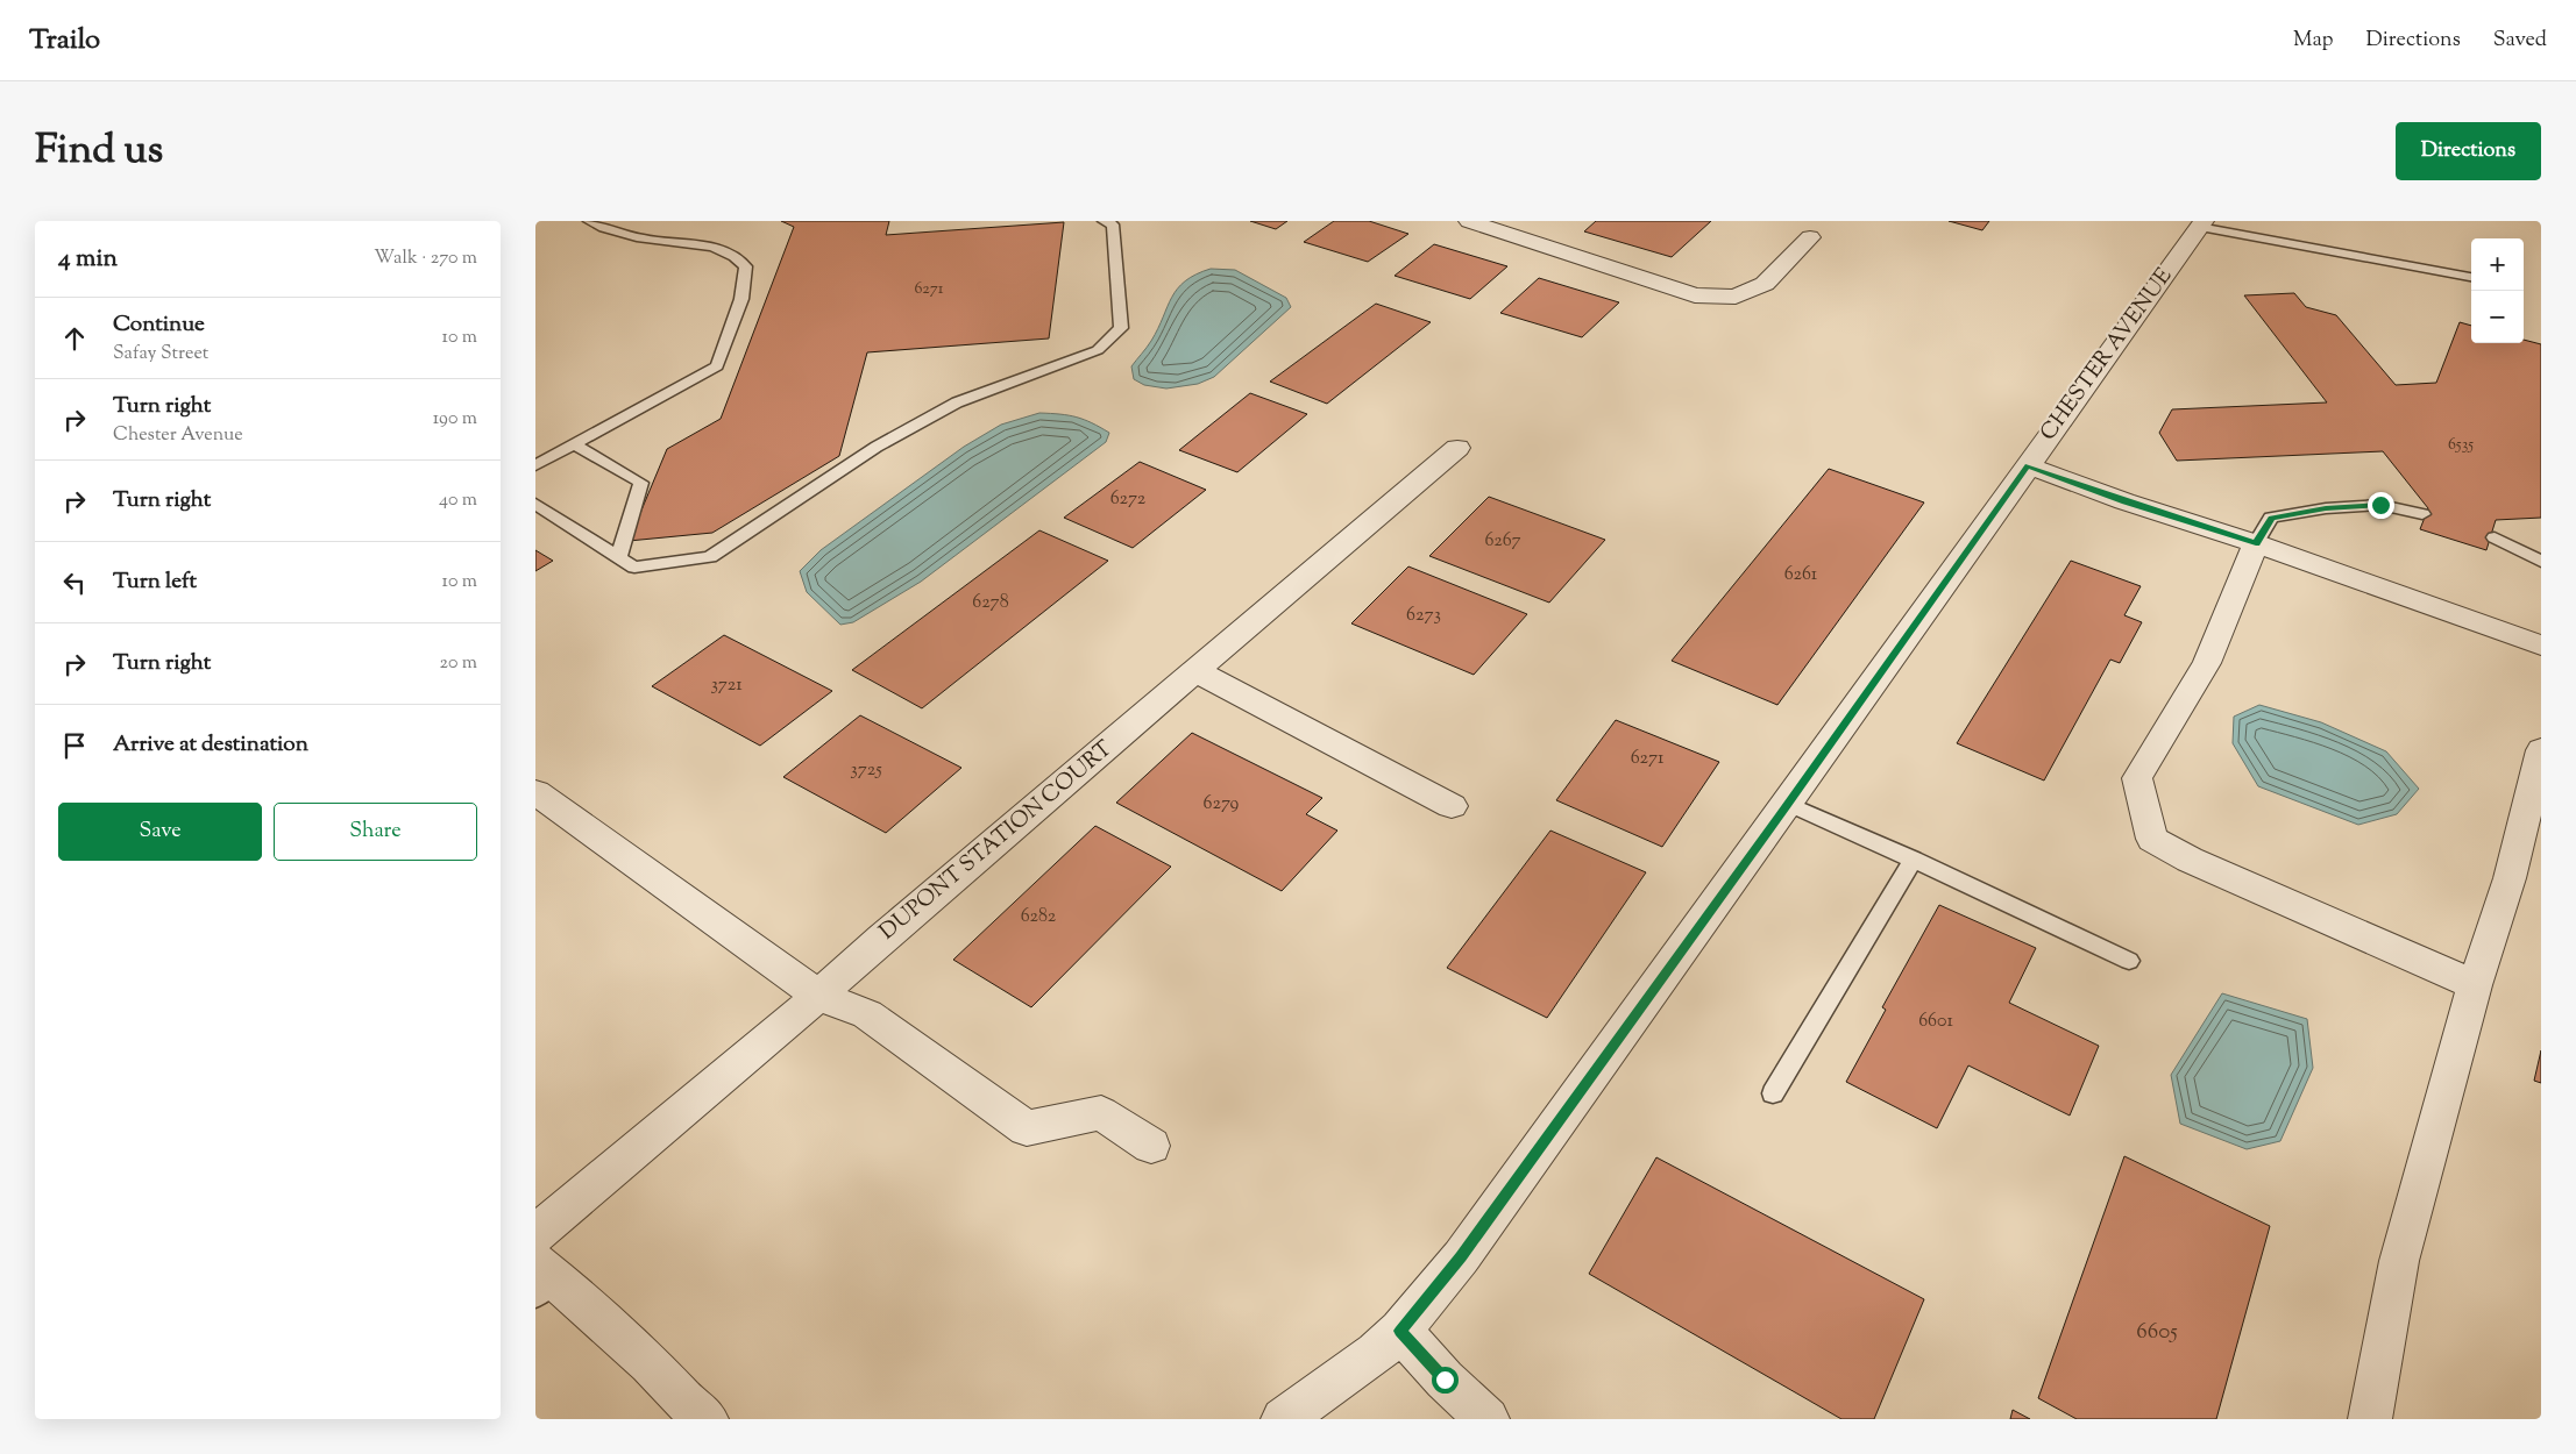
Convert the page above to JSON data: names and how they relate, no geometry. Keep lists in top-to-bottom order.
{
  "streets": {
    "street": ["CHESTER AVENUE", "DUPONT STATION COURT"]
  },
  "house_numbers": [
    "6271",
    "6535",
    "6272",
    "6267",
    "6261",
    "6278",
    "6273",
    "3721",
    "6271",
    "3725",
    "6279",
    "6282",
    "6601",
    "6605"
  ],
  "page": {
    "header": "Trailo",
    "nav": ["Map", "Directions", "Saved"],
    "title": "Find us",
    "buttons": [
      "Directions",
      ["Save", "Share"]
    ],
    "heading": ["4 min", "Walk · 270 m"],
    "map_buttons": ["+", "−"],
    "list": [
      ["Continue", "Safay Street", "10 m"],
      ["Turn right", "Chester Avenue", "190 m"],
      ["Turn right", "40 m"],
      ["Turn left", "10 m"],
      ["Turn right", "20 m"],
      "Arrive at destination"
    ]
  }
}
